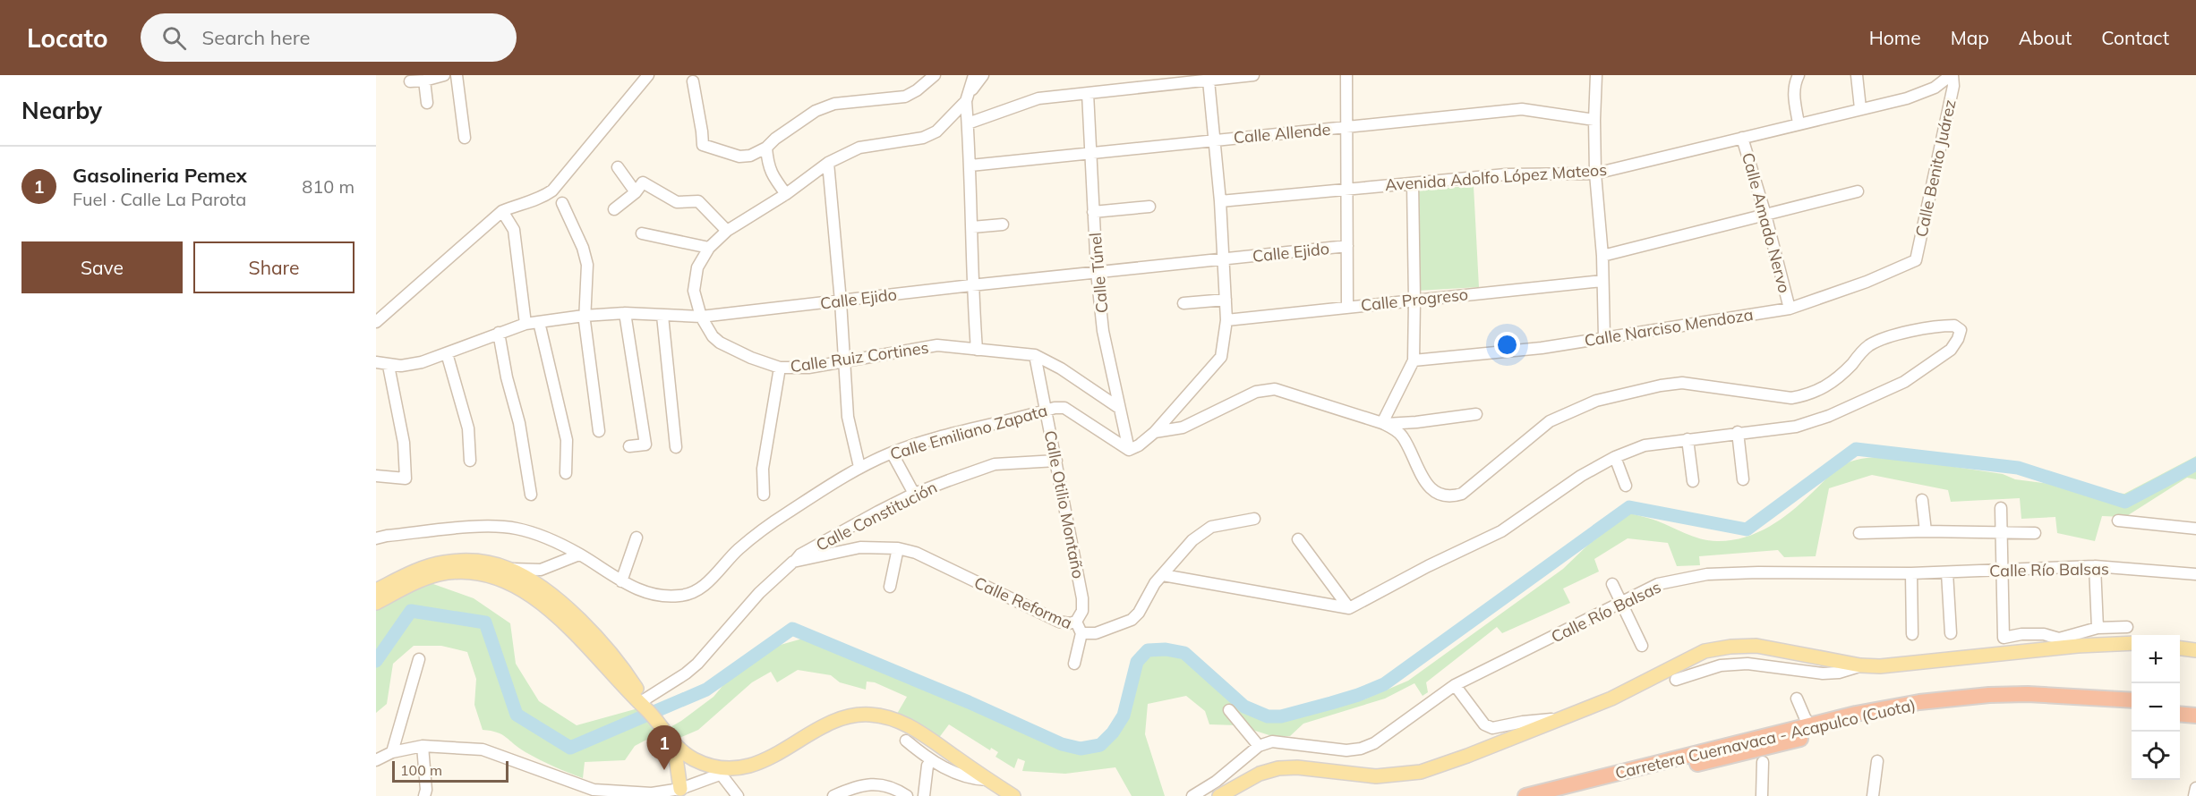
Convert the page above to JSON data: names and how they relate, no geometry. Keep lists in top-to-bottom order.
{
  "streets": {
    "highway": ["Carretera Cuernavaca - Acapulco (Cuota)"],
    "street": [
      "Calle Allende",
      "Calle Benito Juárez",
      "Avenida Adolfo López Mateos",
      "Calle Amado Nervo",
      "Calle Ejido",
      "Calle Túnel",
      "Calle Progreso",
      "Calle Narciso Mendoza",
      "Calle Ruiz Cortines",
      "Calle Emiliano Zapata",
      "Calle Otilio Montaño",
      "Calle Constitución",
      "Calle Río Balsas",
      "Calle Reforma"
    ]
  },
  "crossings": [
    ["Calle Allende", "Calle Túnel"],
    ["Calle Benito Juárez", "Avenida Adolfo López Mateos"],
    ["Calle Benito Juárez", "Calle Narciso Mendoza"],
    ["Avenida Adolfo López Mateos", "Calle Amado Nervo"],
    ["Calle Amado Nervo", "Calle Narciso Mendoza"],
    ["Calle Ejido", "Calle Túnel"],
    ["Calle Ejido", "Calle Ruiz Cortines"],
    ["Calle Túnel", "Calle Ruiz Cortines"],
    ["Calle Túnel", "Calle Emiliano Zapata"],
    ["Calle Ruiz Cortines", "Calle Otilio Montaño"],
    ["Calle Emiliano Zapata", "Calle Otilio Montaño"],
    ["Calle Otilio Montaño", "Calle Constitución"],
    ["Calle Otilio Montaño", "Calle Reforma"],
    ["Calle Constitución", "Calle Reforma"]
  ],
  "scale_bar": "100 m",
  "page": {
    "header": "Locato",
    "search": "Search here",
    "nav": [
      "Home",
      "Map",
      "About",
      "Contact"
    ],
    "heading": "Nearby",
    "list": [
      {
        "mark": "1",
        "name": "Gasolineria Pemex",
        "note": "Fuel · Calle La Parota",
        "value": "810 m"
      }
    ],
    "buttons": ["Save", "Share"],
    "map_buttons": ["+", "−"],
    "pins": "1",
    "scale": "100 m"
  }
}
